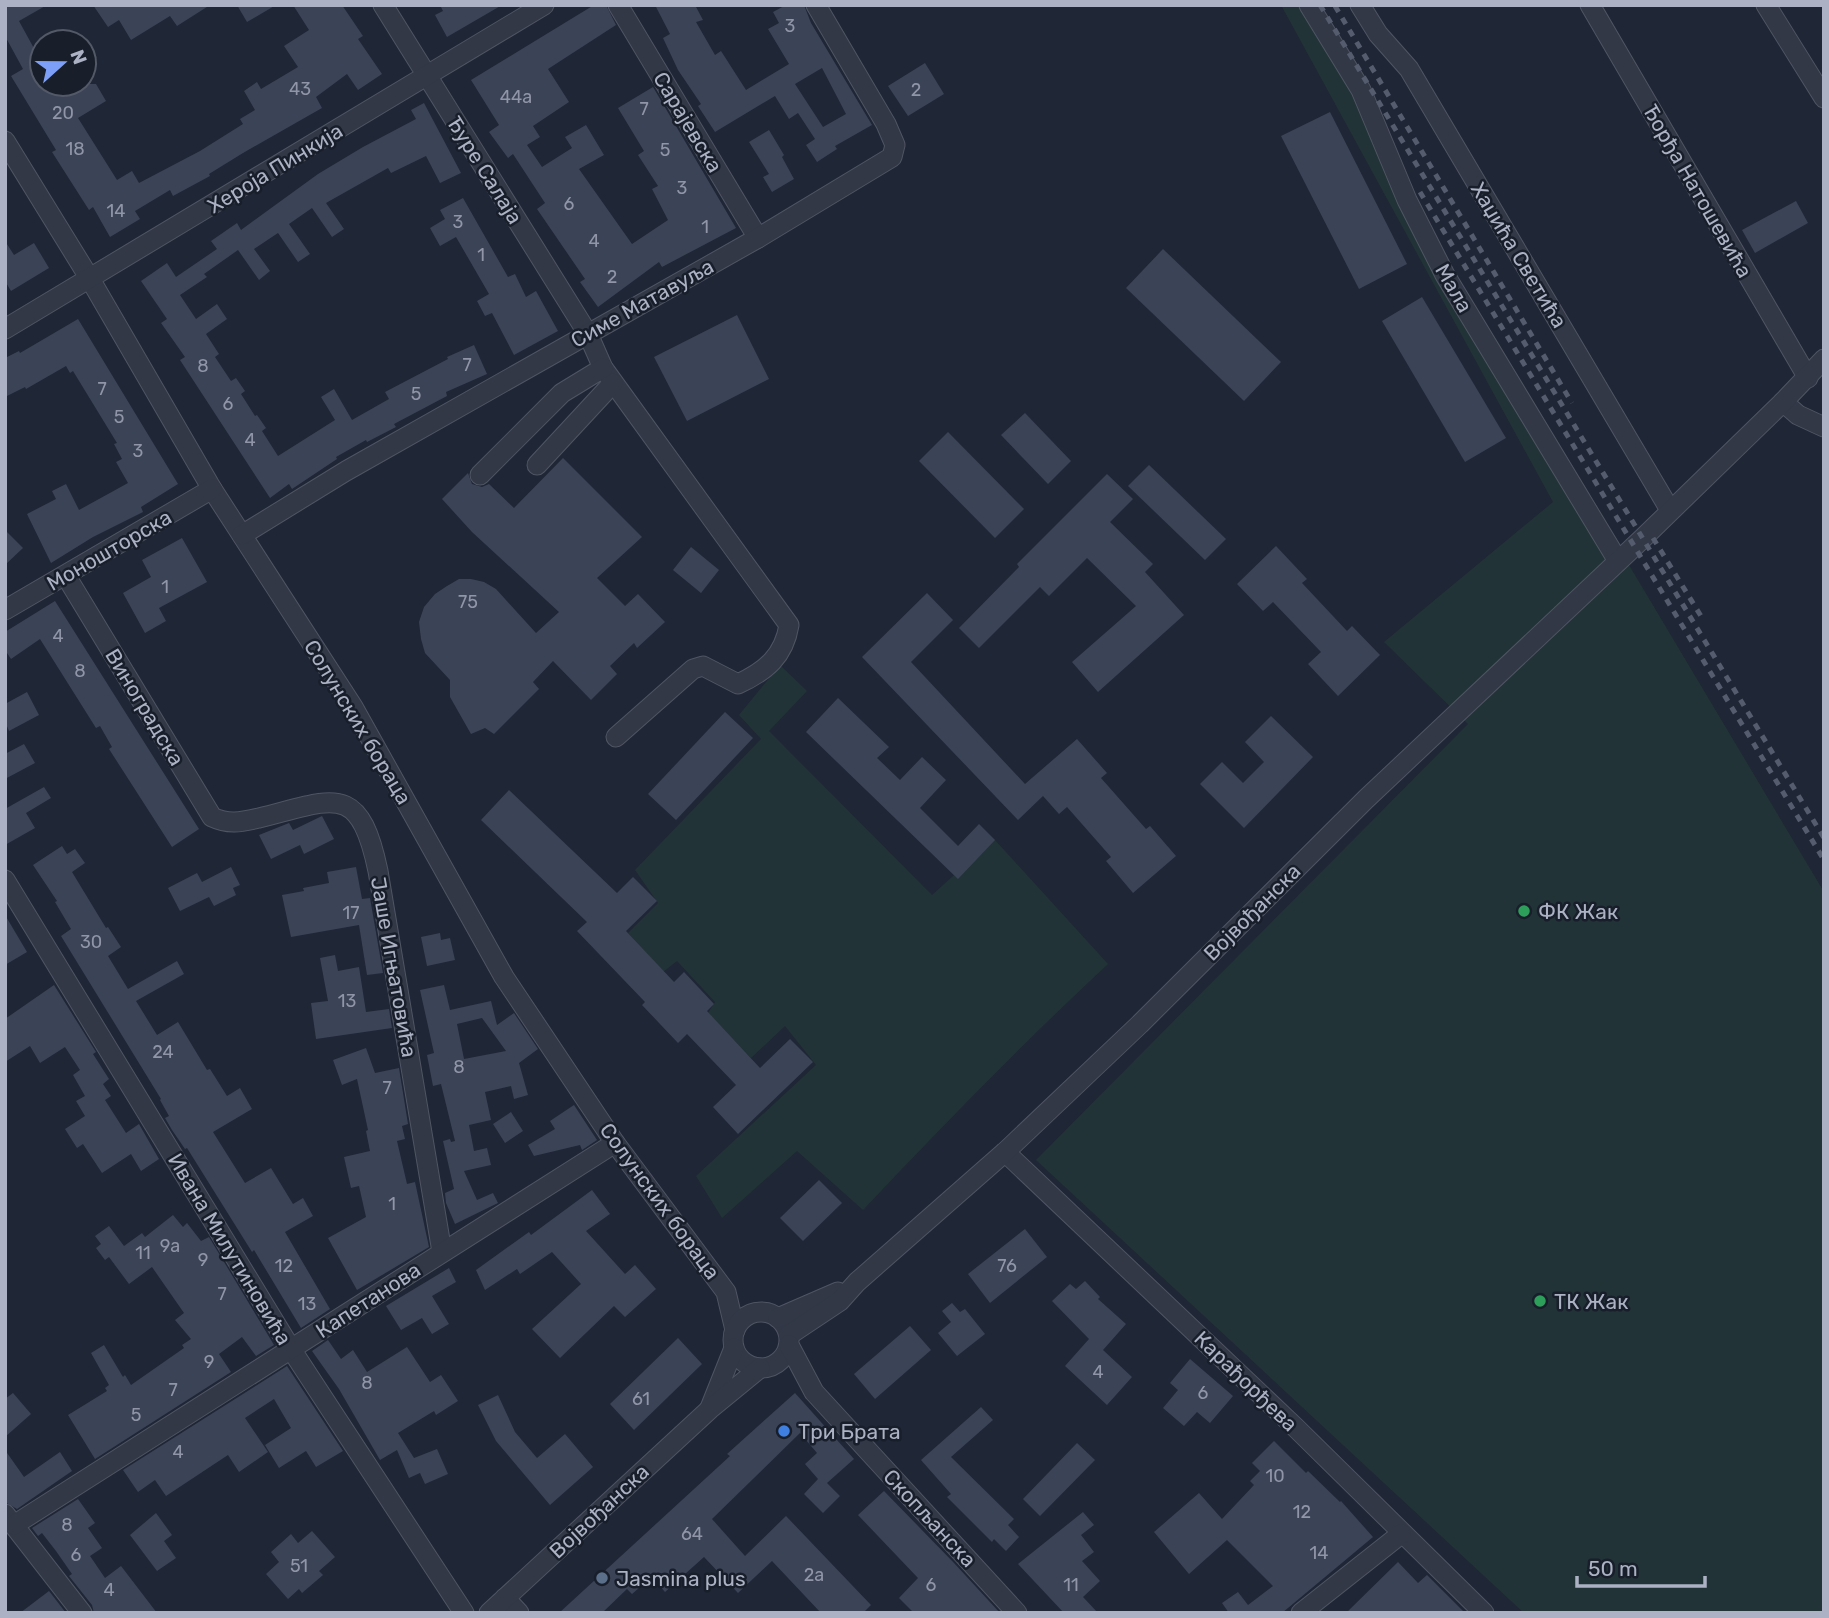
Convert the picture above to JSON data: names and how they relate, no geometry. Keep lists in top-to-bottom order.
{
  "streets": {
    "street": [
      "Сарајевска",
      "Хероја Пинкија",
      "Ђуре Салаја",
      "Ђорђа Натошевића",
      "Хаџића Светића",
      "Мала",
      "Симе Матавуља",
      "Моношторска",
      "Виноградска",
      "Солунских бораца",
      "Војвођанска",
      "Јаше Игњатовића",
      "Ивана Милутиновића",
      "Капетанова",
      "Карађорђева",
      "Скопљанска"
    ]
  },
  "crossings": [
    ["Сарајевска", "Симе Матавуља"],
    ["Хероја Пинкија", "Ђуре Салаја"],
    ["Хероја Пинкија", "Солунских бораца"],
    ["Ђуре Салаја", "Симе Матавуља"],
    ["Ђорђа Натошевића", "Војвођанска"],
    ["Хаџића Светића", "Војвођанска"],
    ["Мала", "Војвођанска"],
    ["Симе Матавуља", "Солунских бораца"],
    ["Моношторска", "Виноградска"],
    ["Моношторска", "Солунских бораца"],
    ["Виноградска", "Јаше Игњатовића"],
    ["Солунских бораца", "Војвођанска"],
    ["Солунских бораца", "Капетанова"],
    ["Солунских бораца", "Скопљанска"],
    ["Војвођанска", "Карађорђева"],
    ["Војвођанска", "Скопљанска"],
    ["Јаше Игњатовића", "Капетанова"],
    ["Ивана Милутиновића", "Капетанова"]
  ],
  "places": [
    "ФК Жак",
    "ТК Жак",
    "Три Брата",
    "Jasmina plus"
  ],
  "house_numbers": [
    "3",
    "43",
    "2",
    "44a",
    "7",
    "20",
    "18",
    "5",
    "3",
    "6",
    "14",
    "3",
    "1",
    "4",
    "1",
    "2",
    "7",
    "8",
    "7",
    "5",
    "6",
    "5",
    "4",
    "3",
    "1",
    "75",
    "4",
    "8",
    "17",
    "30",
    "13",
    "24",
    "8",
    "7",
    "1",
    "9a",
    "11",
    "9",
    "12",
    "76",
    "7",
    "13",
    "9",
    "4",
    "8",
    "7",
    "6",
    "61",
    "5",
    "4",
    "10",
    "12",
    "8",
    "64",
    "14",
    "6",
    "51",
    "2a",
    "6",
    "11",
    "4"
  ],
  "scale_bar": "50 m",
  "north": "right"
}
